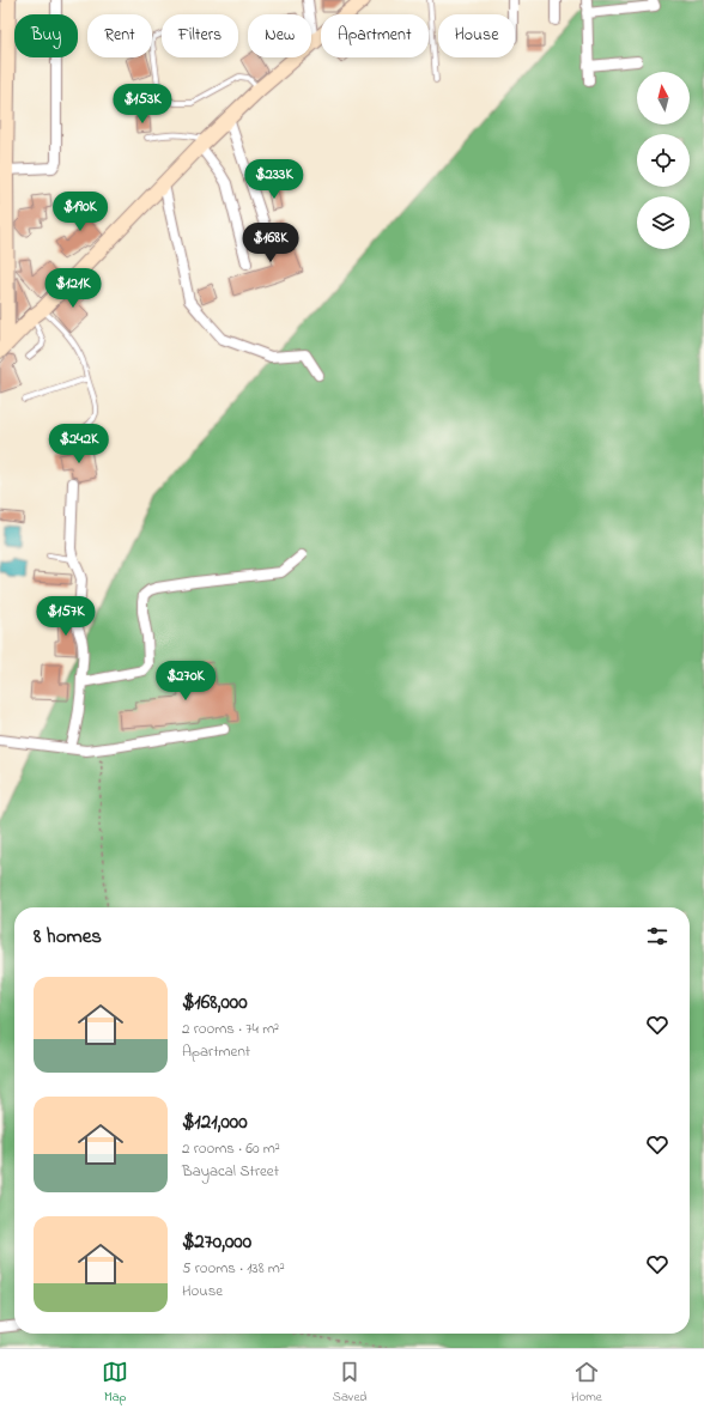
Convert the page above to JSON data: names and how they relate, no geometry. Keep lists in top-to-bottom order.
{
  "north": "top",
  "page": {
    "chip": [
      "Buy",
      "Rent",
      "Filters",
      "New",
      "Apartment",
      "House"
    ],
    "price": [
      "$153K",
      "$233K",
      "$190K",
      "$168K",
      "$121K",
      "$242K",
      "$157K",
      "$270K"
    ],
    "heading": "8 homes",
    "list": [
      {
        "name": "$168,000",
        "note": "2 rooms · 74 m² · Apartment"
      },
      {
        "name": "$121,000",
        "note": "2 rooms · 60 m² · Bayacal Street"
      },
      {
        "name": "$270,000",
        "note": "5 rooms · 138 m² · House"
      }
    ],
    "tabs": ["Map", "Saved", "Home"]
  }
}
